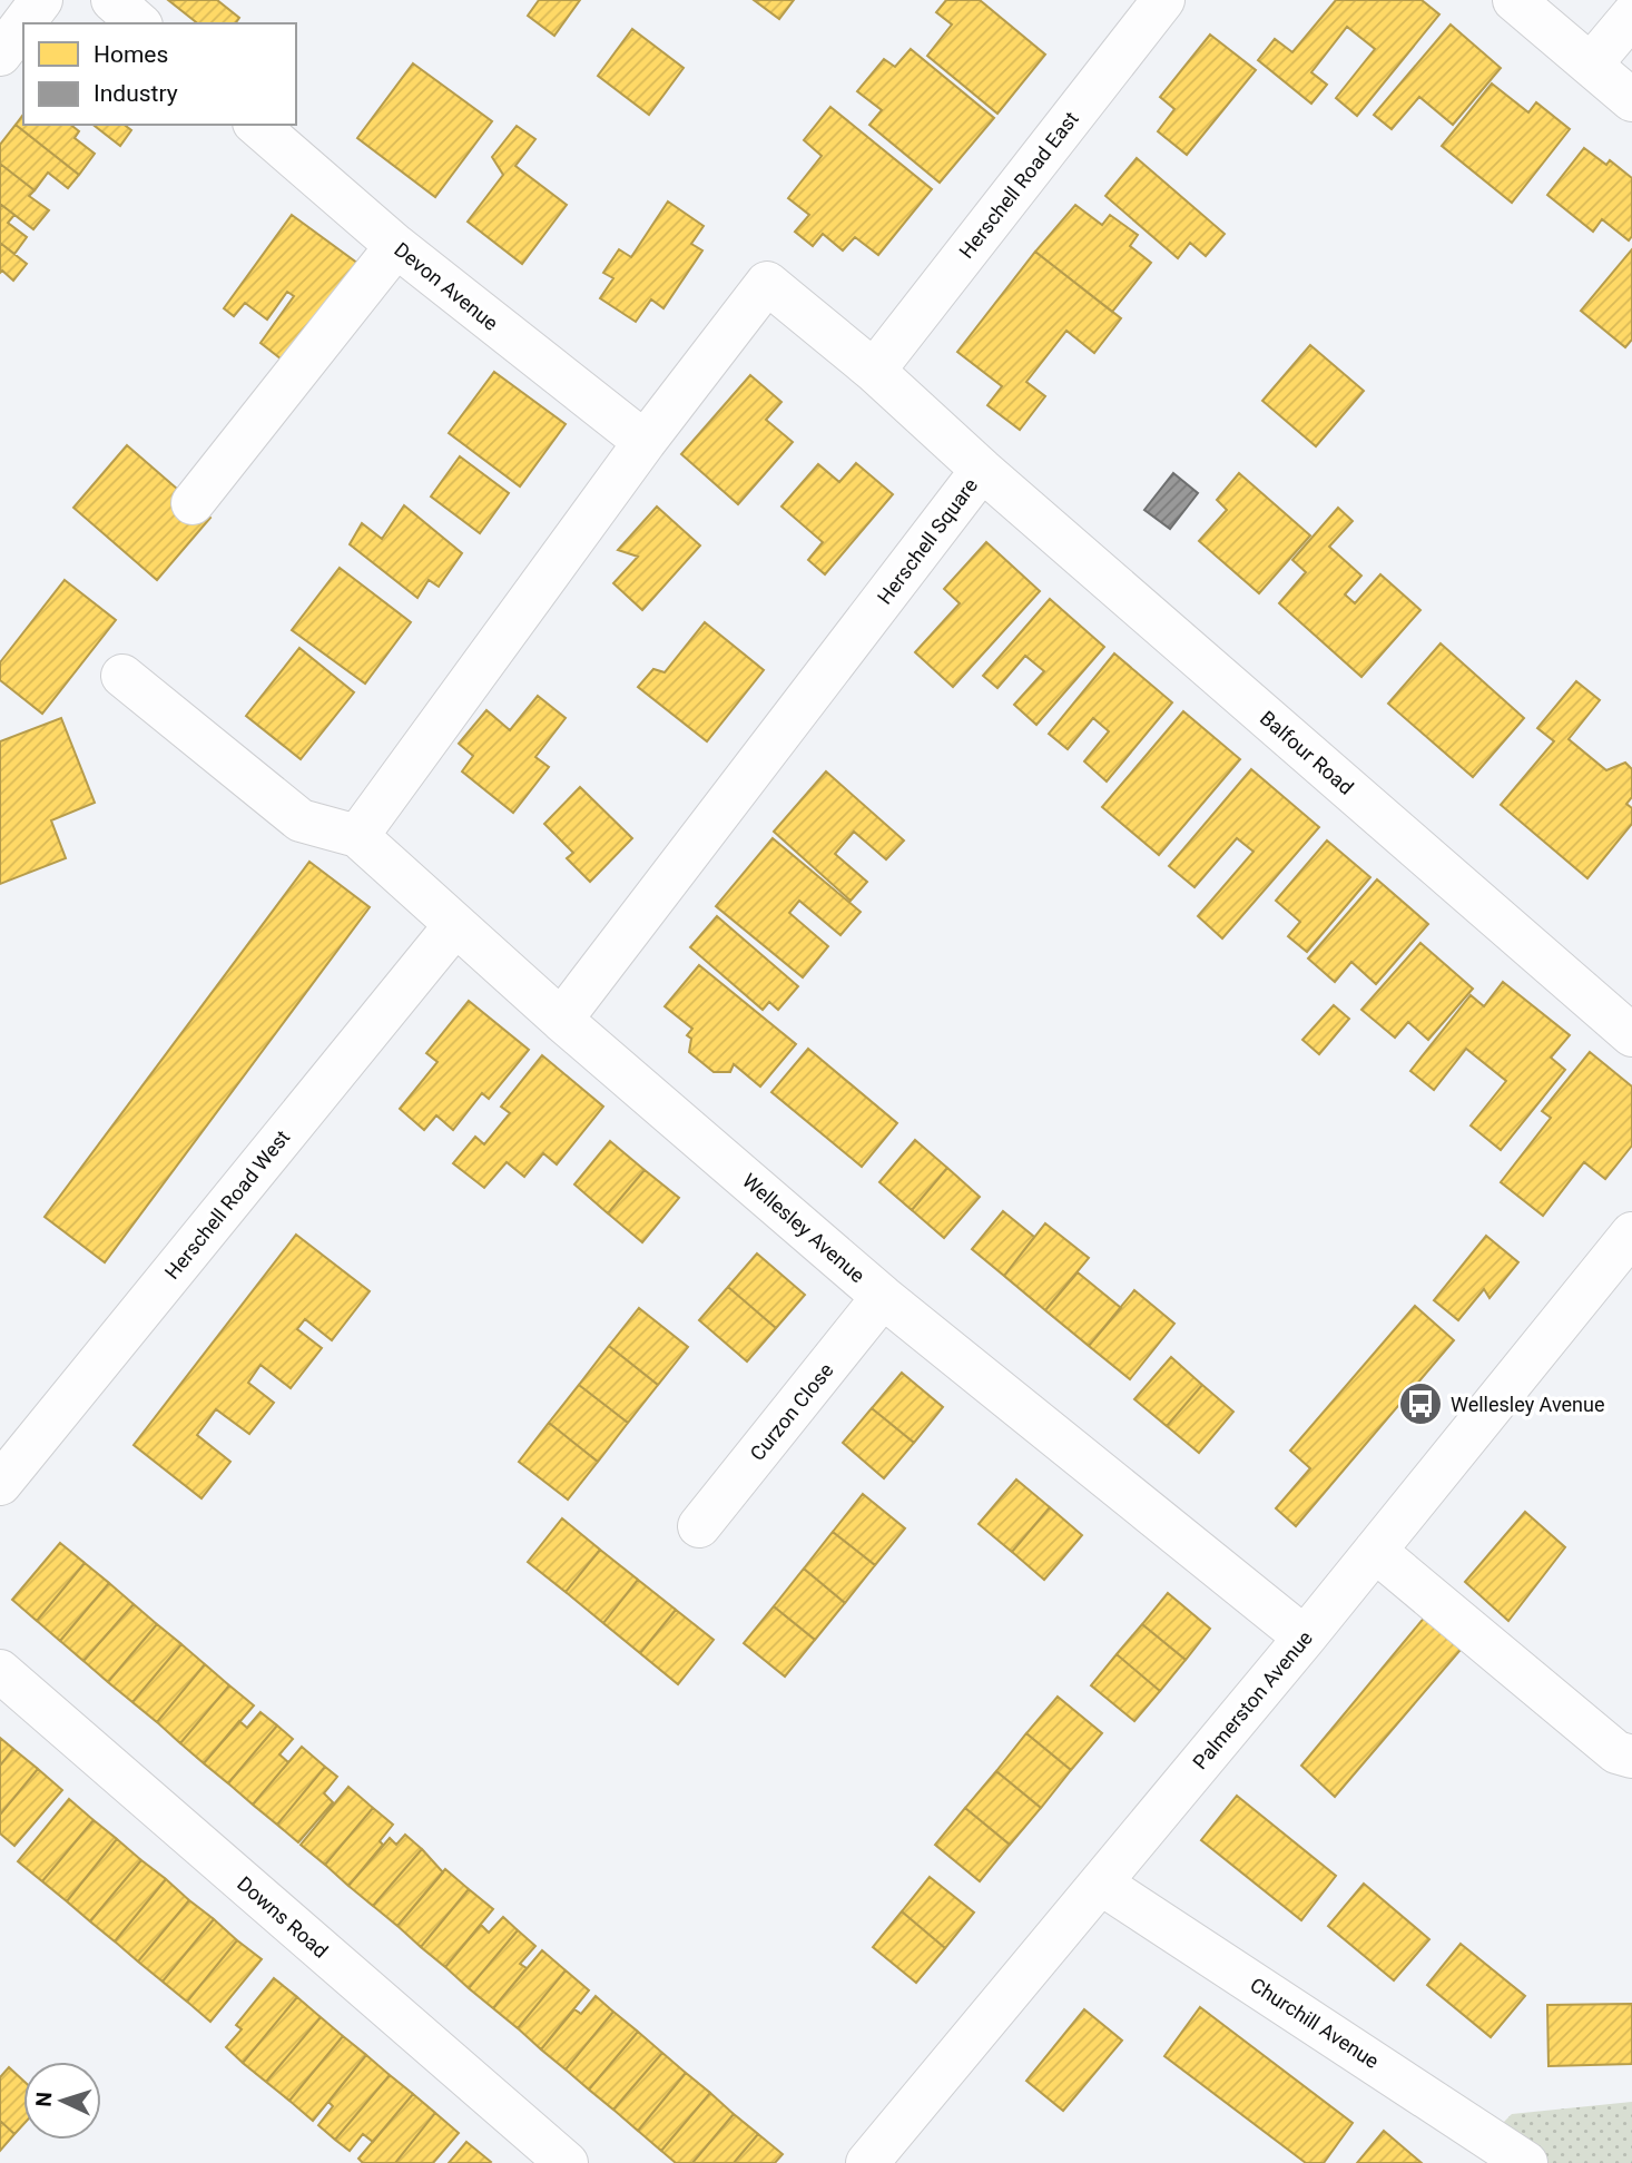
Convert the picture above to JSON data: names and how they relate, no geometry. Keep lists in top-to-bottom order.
{
  "streets": {
    "street": [
      "Herschell Road East",
      "Devon Avenue",
      "Herschell Square",
      "Balfour Road",
      "Herschell Road West",
      "Wellesley Avenue",
      "Curzon Close",
      "Palmerston Avenue",
      "Downs Road",
      "Churchill Avenue"
    ]
  },
  "crossings": [
    ["Herschell Road East", "Herschell Square"],
    ["Devon Avenue", "Herschell Square"],
    ["Herschell Square", "Balfour Road"],
    ["Herschell Square", "Wellesley Avenue"],
    ["Wellesley Avenue", "Curzon Close"],
    ["Wellesley Avenue", "Palmerston Avenue"],
    ["Palmerston Avenue", "Churchill Avenue"]
  ],
  "places": {
    "bus stop": ["Wellesley Avenue"]
  },
  "legend": ["Homes", "Industry"],
  "north": "left"
}
